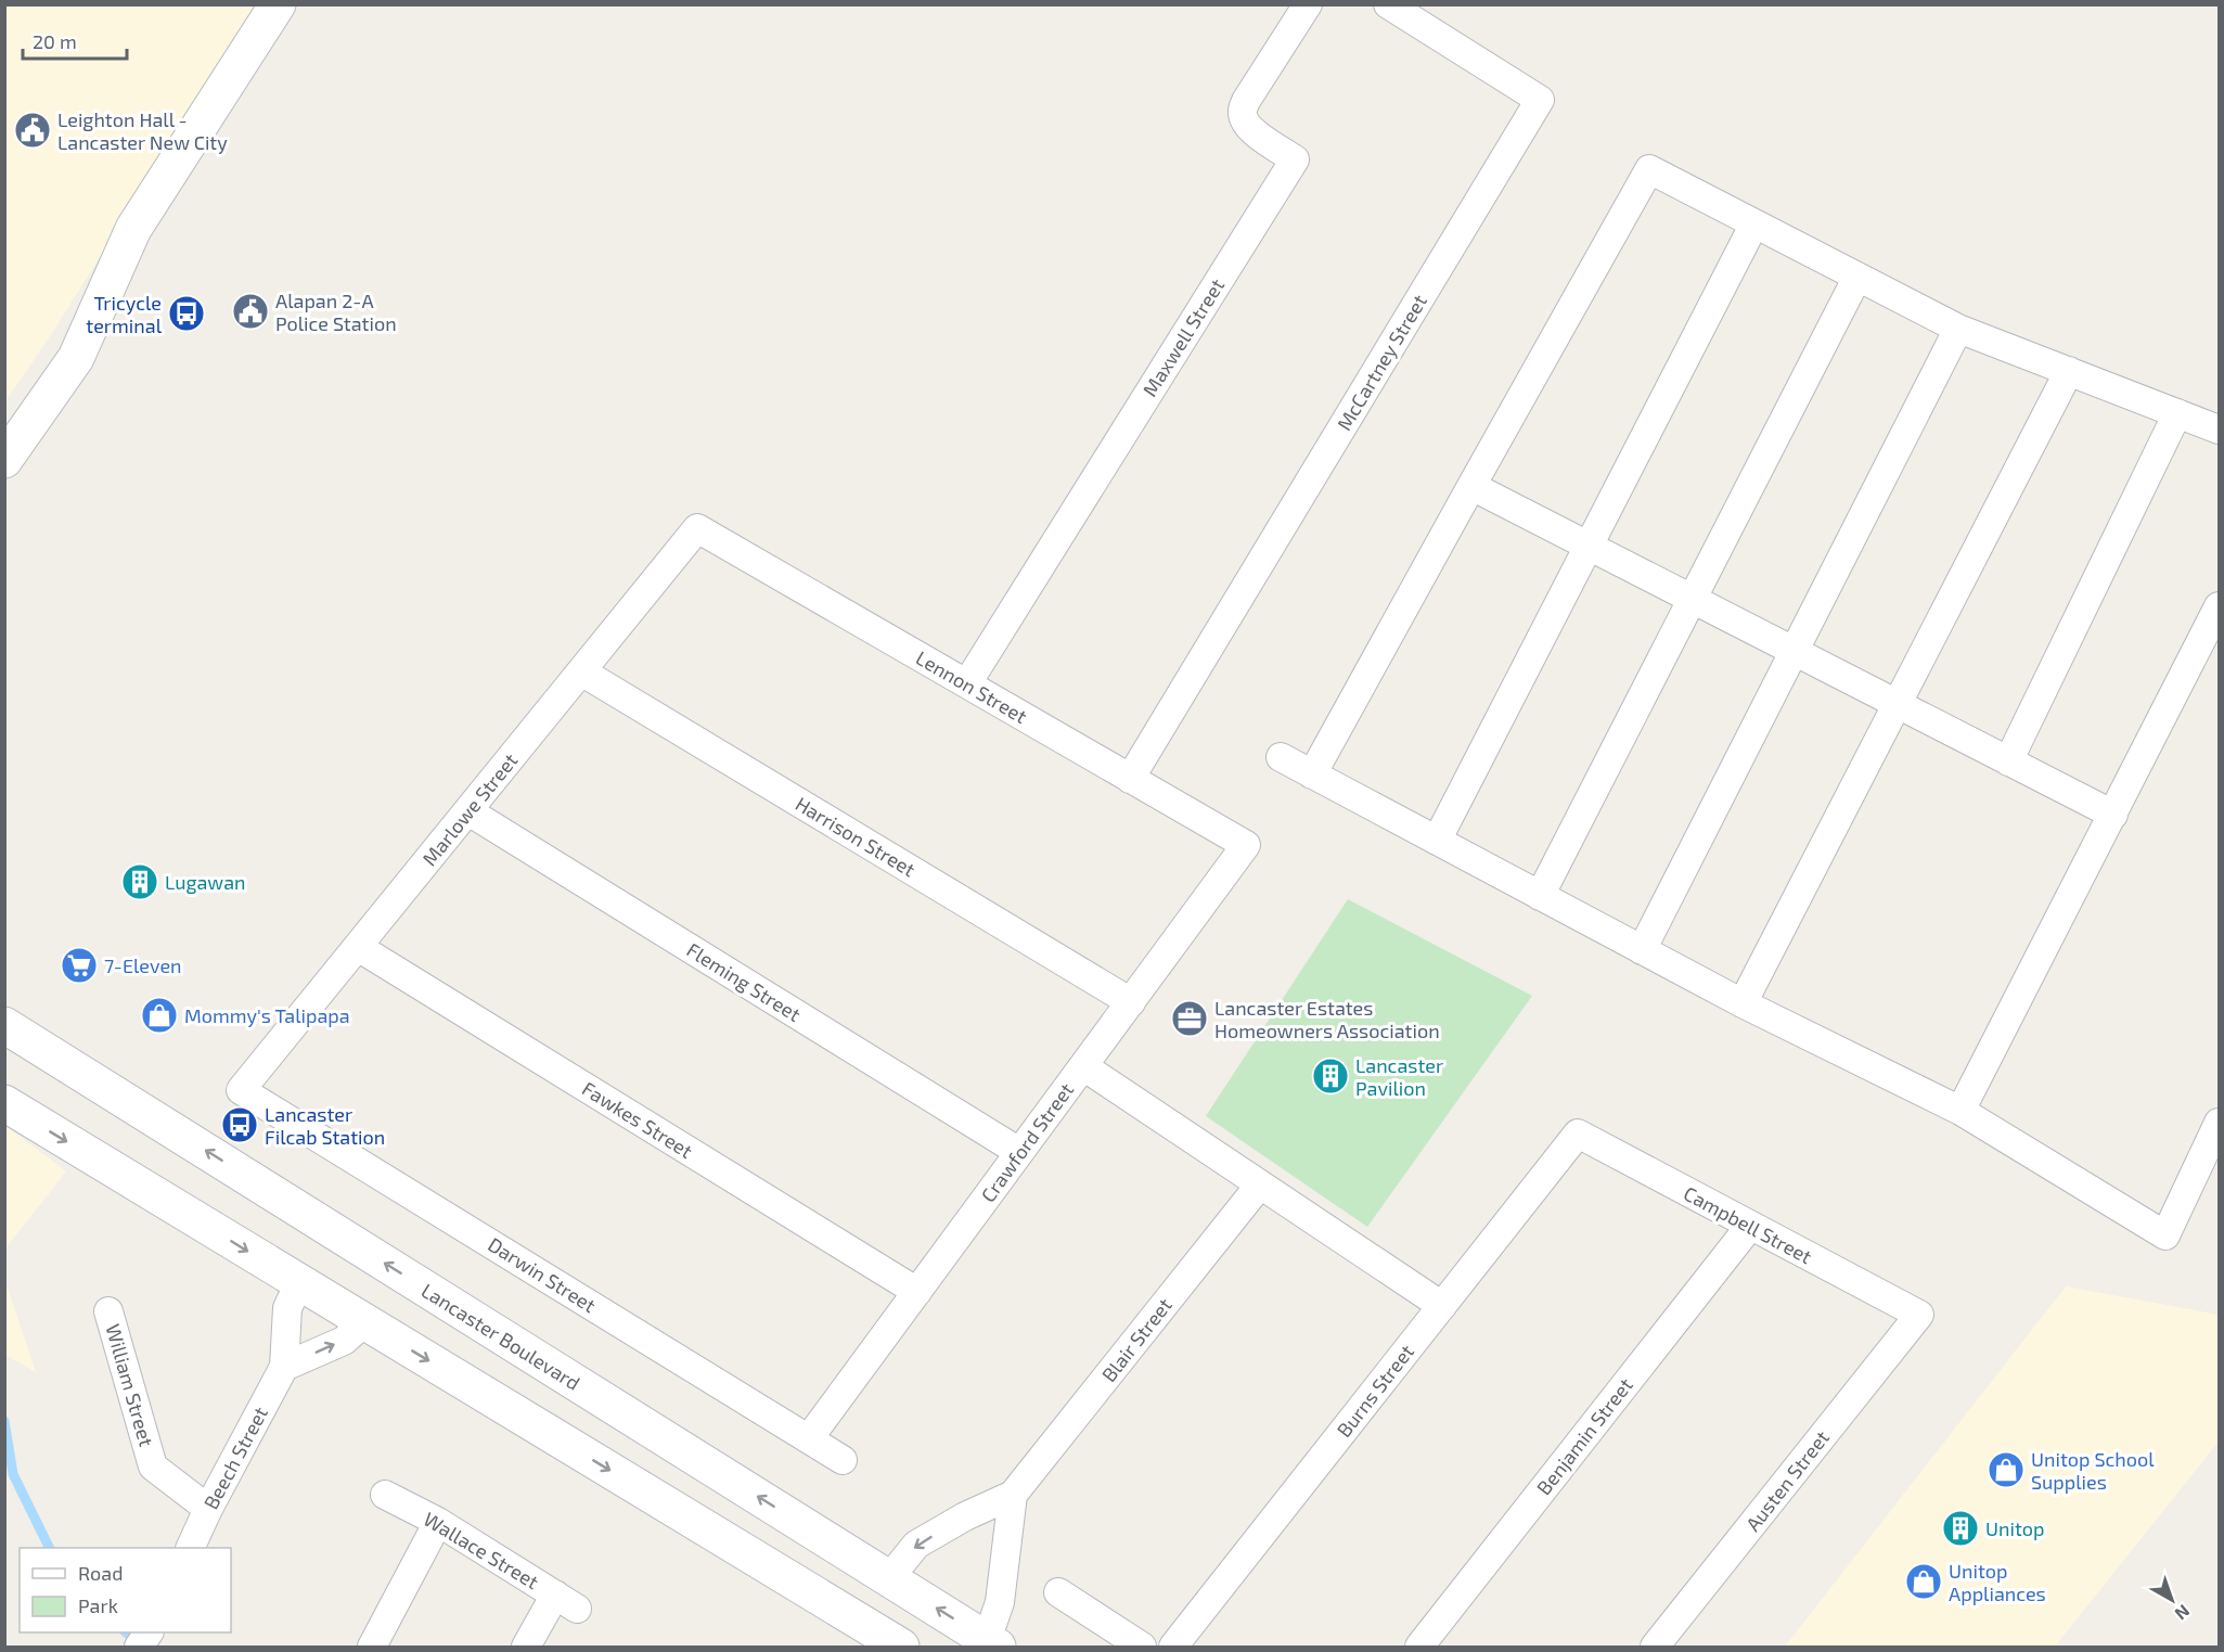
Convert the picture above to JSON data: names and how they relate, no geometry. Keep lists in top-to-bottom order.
{
  "streets": {
    "main road": ["Lancaster Boulevard"],
    "street": [
      "Maxwell Street",
      "McCartney Street",
      "Lennon Street",
      "Marlowe Street",
      "Harrison Street",
      "Fleming Street",
      "Fawkes Street",
      "Crawford Street",
      "Campbell Street",
      "Darwin Street",
      "Blair Street",
      "William Street",
      "Burns Street",
      "Benjamin Street",
      "Beech Street",
      "Austen Street",
      "Wallace Street"
    ]
  },
  "crossings": [
    ["Maxwell Street", "Lennon Street"],
    ["McCartney Street", "Lennon Street"],
    ["Lennon Street", "Marlowe Street"],
    ["Lennon Street", "Crawford Street"],
    ["Marlowe Street", "Harrison Street"],
    ["Marlowe Street", "Fleming Street"],
    ["Marlowe Street", "Fawkes Street"],
    ["Marlowe Street", "Darwin Street"],
    ["Harrison Street", "Crawford Street"],
    ["Fleming Street", "Crawford Street"],
    ["Fawkes Street", "Crawford Street"],
    ["Crawford Street", "Darwin Street"],
    ["Campbell Street", "Burns Street"],
    ["Campbell Street", "Benjamin Street"],
    ["Campbell Street", "Austen Street"],
    ["Lancaster Boulevard", "Blair Street"],
    ["William Street", "Beech Street"]
  ],
  "places": {
    "public building": ["Leighton Hall - Lancaster New City", "Alapan 2-A Police Station"],
    "bus stop": ["Tricycle terminal", "Lancaster Filcab Station"],
    "building": ["Lugawan", "Lancaster Pavilion", "Unitop"],
    "supermarket": ["7-Eleven"],
    "shop": ["Mommy's Talipapa", "Unitop School Supplies", "Unitop Appliances"],
    "office": ["Lancaster Estates Homeowners Association"]
  },
  "legend": ["Road", "Park"],
  "scale_bar": "20 m",
  "north": "bottom right"
}
